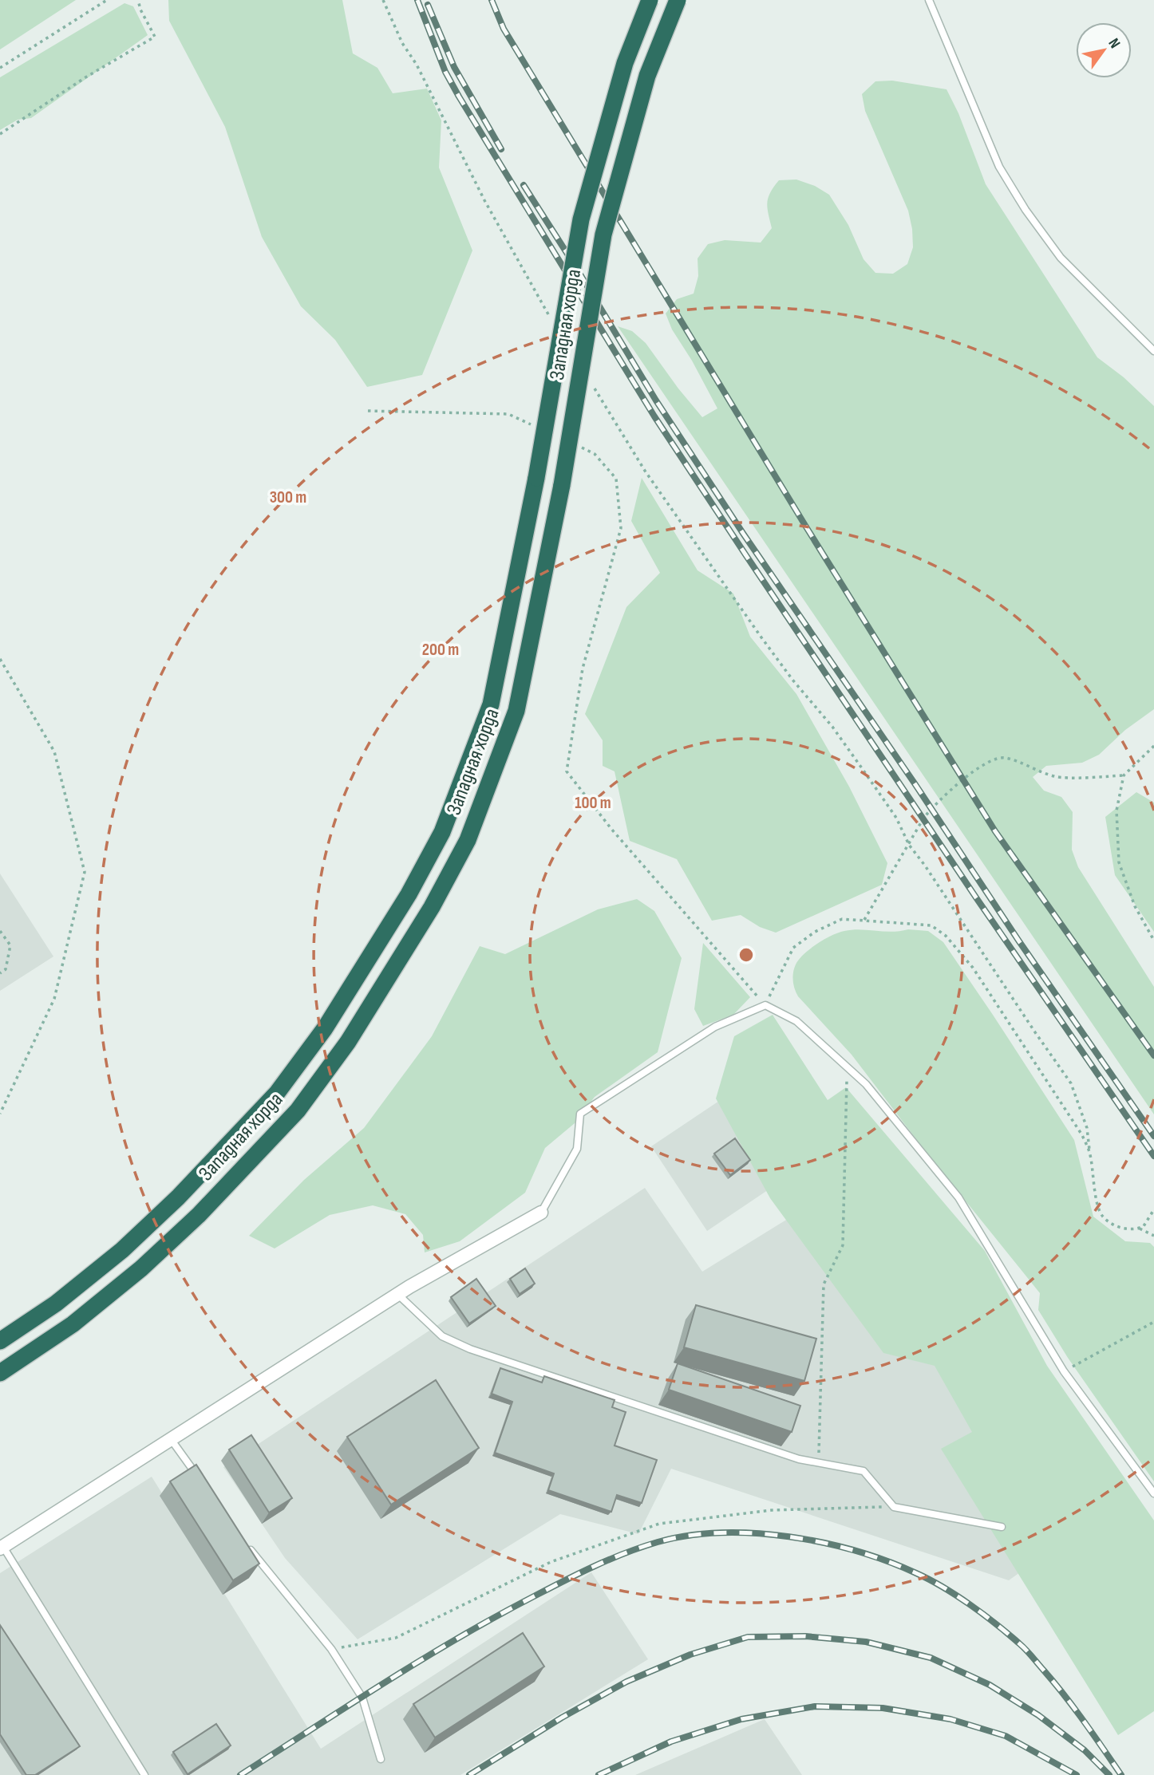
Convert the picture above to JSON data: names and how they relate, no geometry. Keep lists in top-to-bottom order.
{
  "streets": {
    "highway": ["Западная хорда"]
  },
  "north": "top right",
  "rings": ["300 m", "200 m", "100 m"]
}
